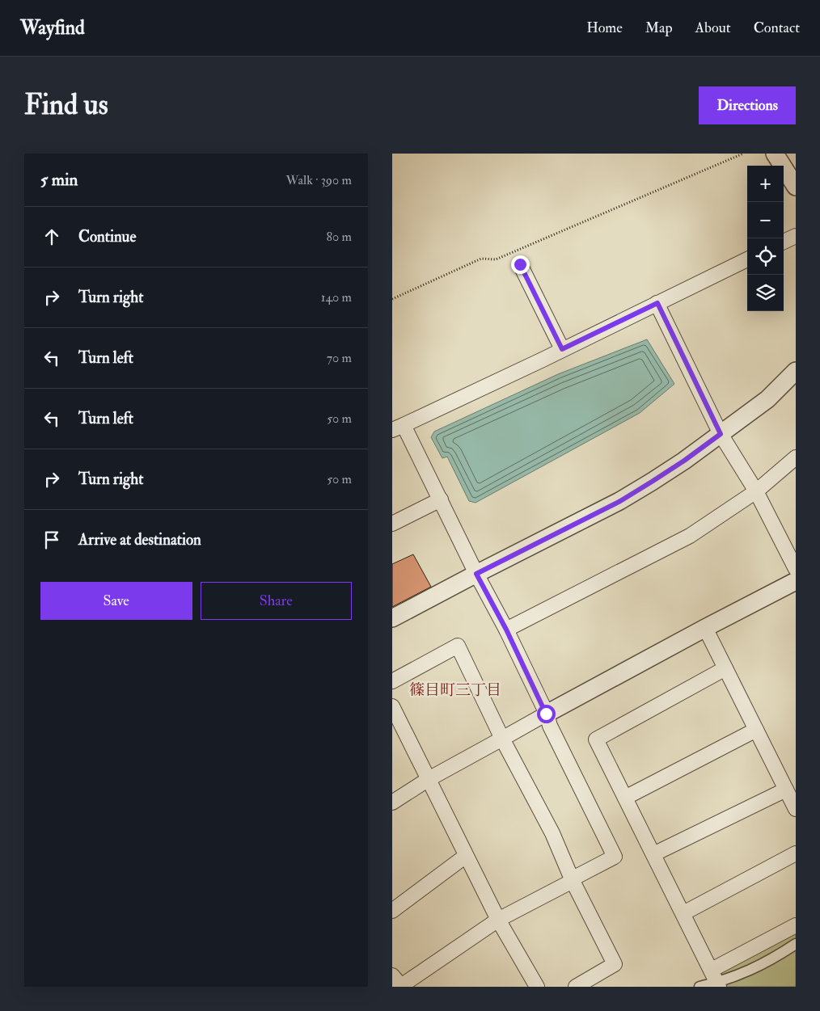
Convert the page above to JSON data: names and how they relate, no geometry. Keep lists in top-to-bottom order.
{
  "districts": ["篠目町三丁目"],
  "page": {
    "header": "Wayfind",
    "nav": [
      "Home",
      "Map",
      "About",
      "Contact"
    ],
    "buttons": [
      "Directions",
      ["Save", "Share"]
    ],
    "title": "Find us",
    "heading": ["5 min", "Walk · 390 m"],
    "map_buttons": ["+", "−"],
    "list": [
      ["Continue", "80 m"],
      ["Turn right", "140 m"],
      ["Turn left", "70 m"],
      ["Turn left", "50 m"],
      ["Turn right", "50 m"],
      "Arrive at destination"
    ]
  }
}
